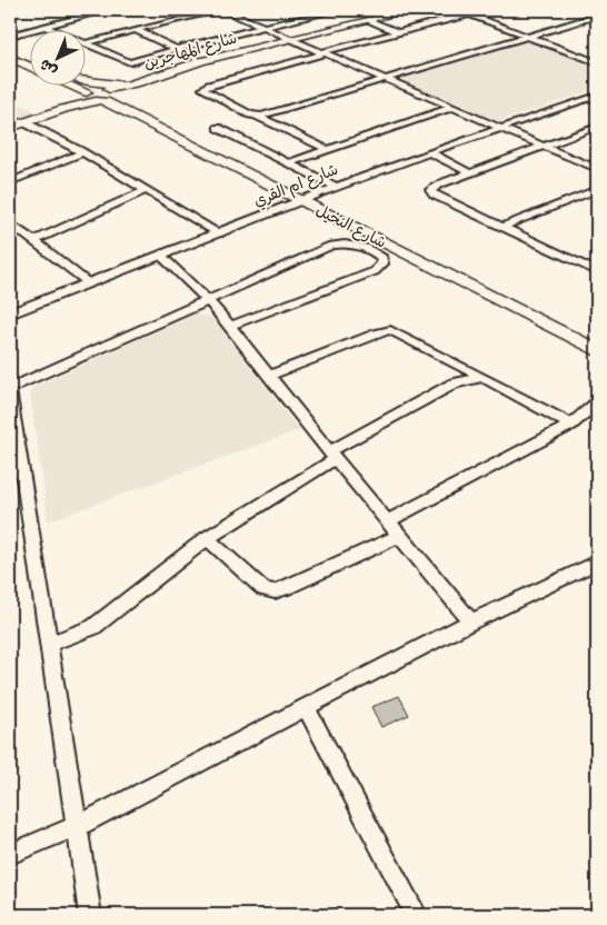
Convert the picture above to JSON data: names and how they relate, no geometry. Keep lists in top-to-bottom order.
{
  "streets": {
    "main road": ["شارع المهاجرين", "شارع النخيل"],
    "street": ["شارع ام القري"]
  },
  "crossings": [
    ["شارع المهاجرين", "شارع النخيل"],
    ["شارع ام القري", "شارع النخيل"]
  ],
  "north": "bottom left"
}
